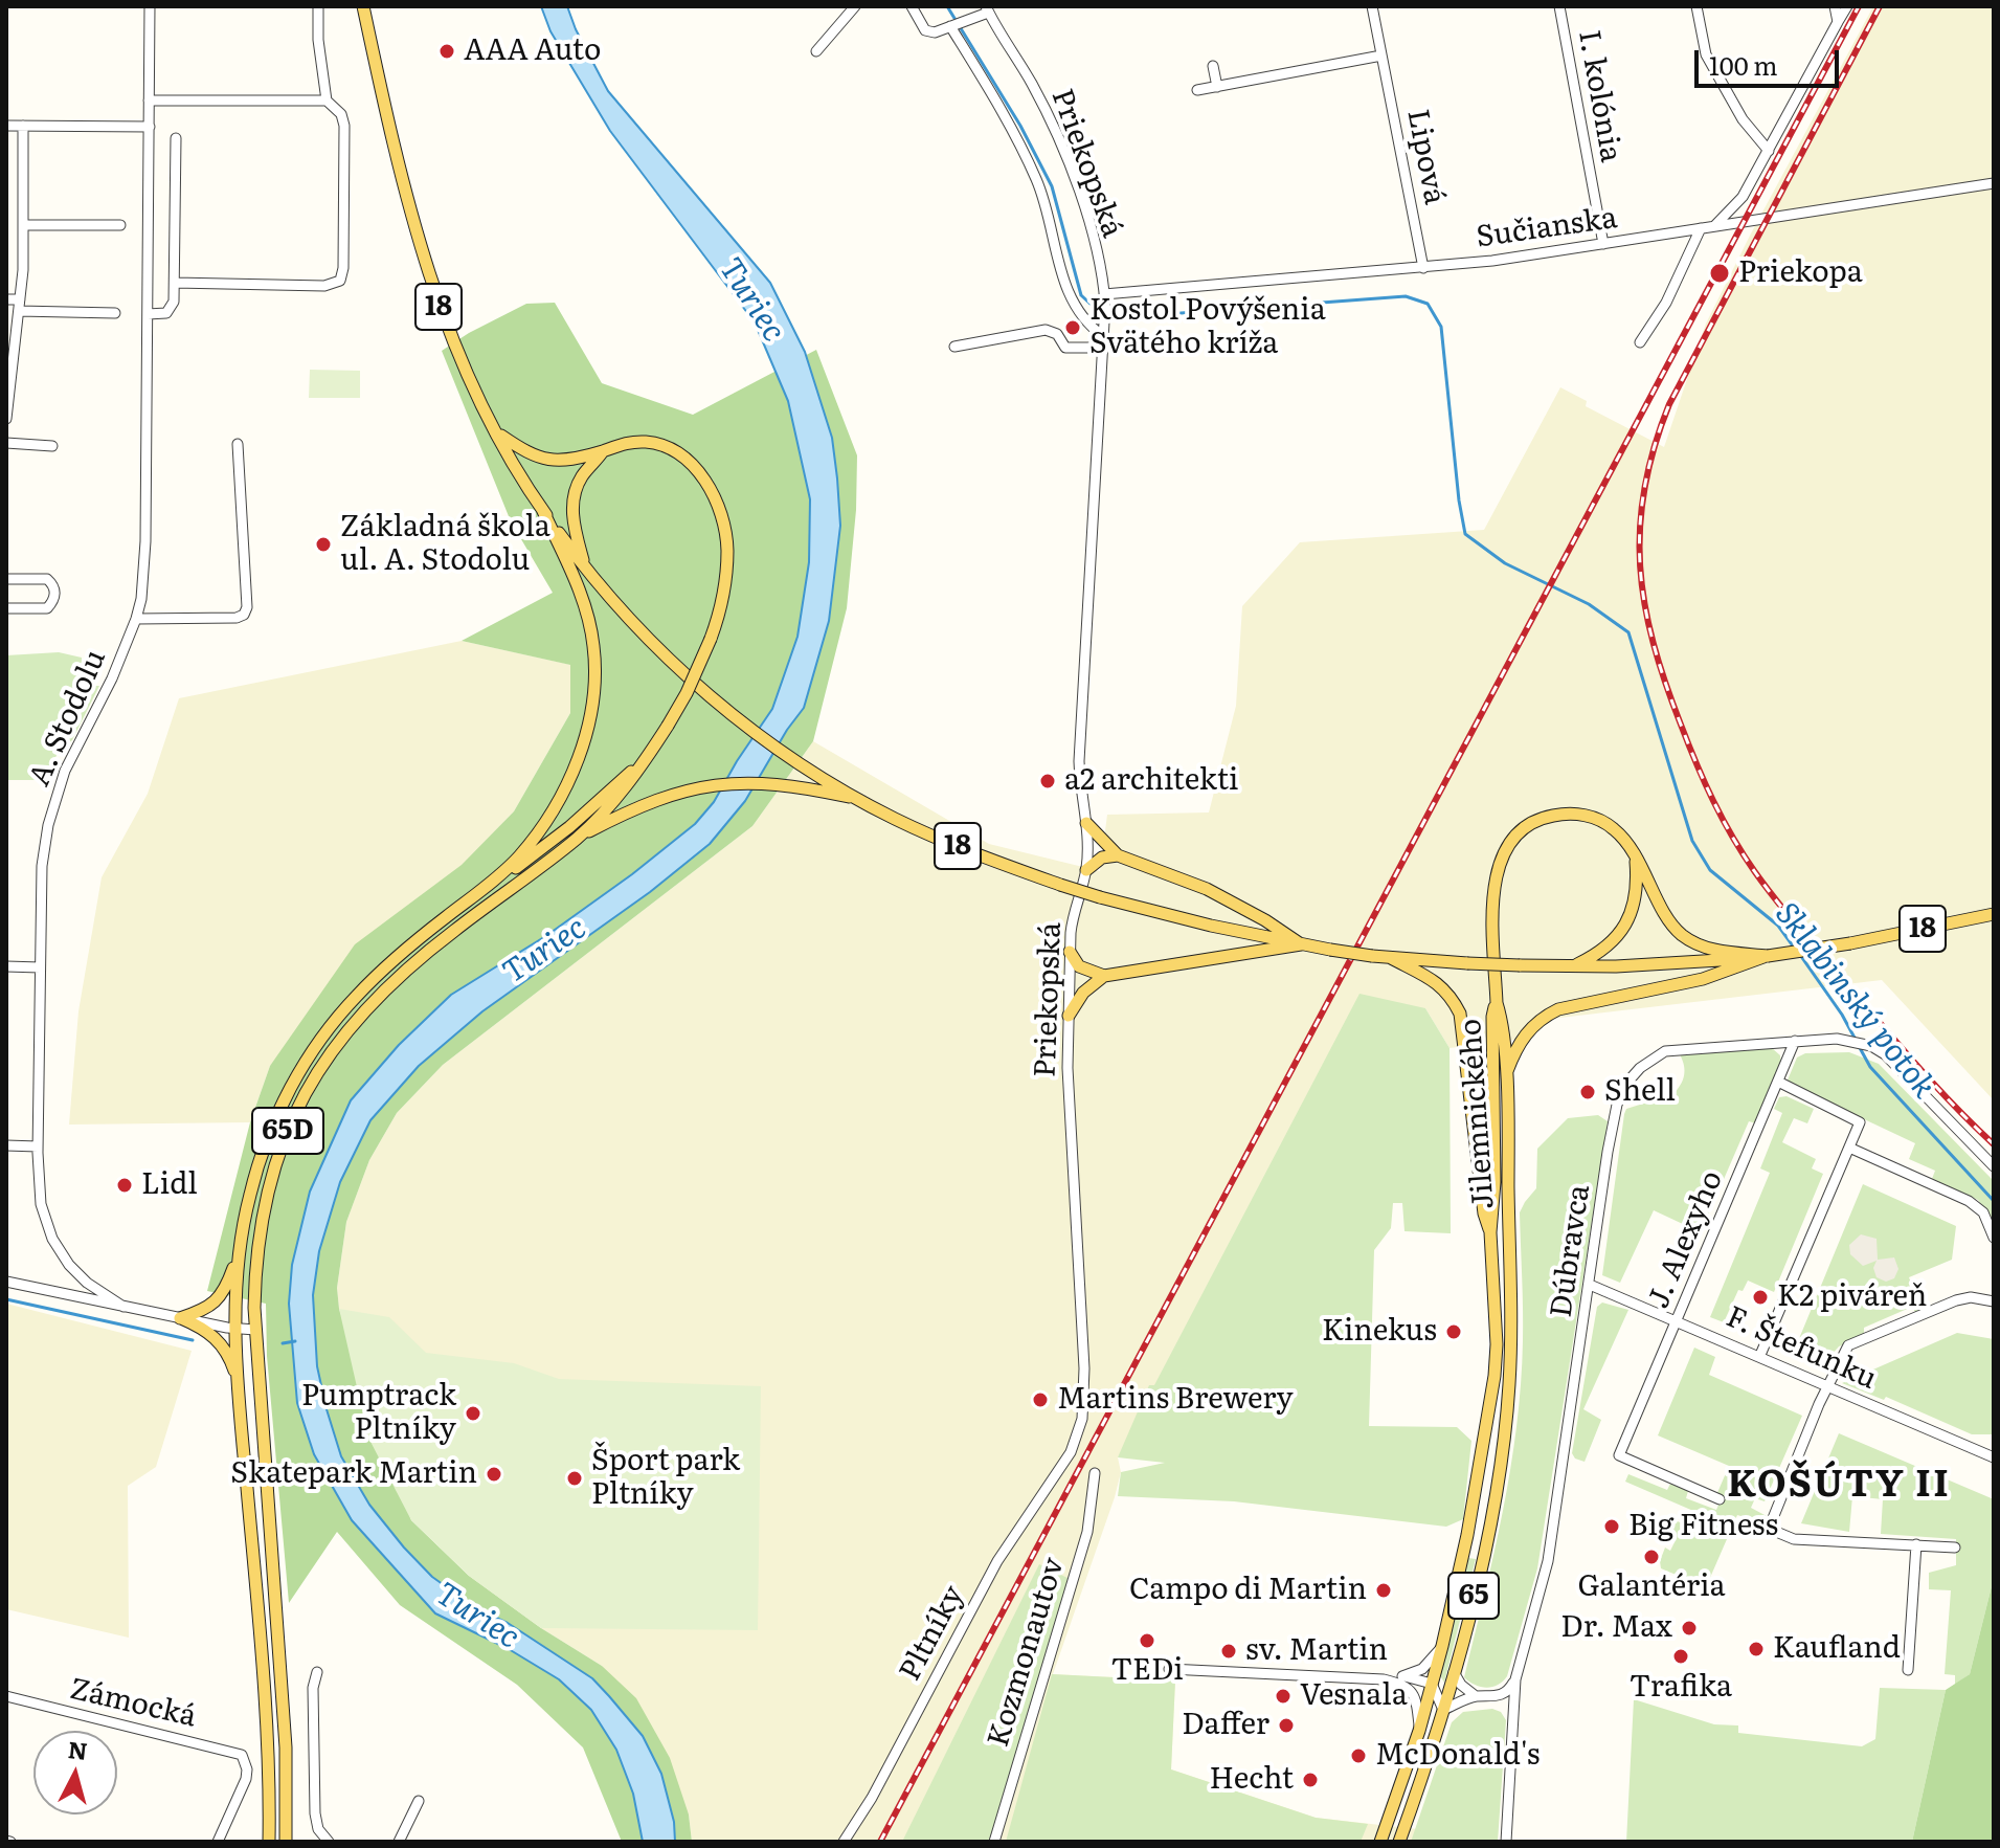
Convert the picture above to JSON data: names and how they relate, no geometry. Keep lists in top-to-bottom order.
{
  "streets": {
    "main road": [
      "18",
      "Jilemnického",
      "65D",
      "65"
    ],
    "street": [
      "I. kolónia",
      "Lipová",
      "Priekopská",
      "Sučianska",
      "A. Stodolu",
      "J. Alexyho",
      "Dúbravca",
      "F. Štefunku",
      "Pltníky",
      "Kozmonautov",
      "Zámocká"
    ]
  },
  "crossings": [
    ["I. kolónia", "Sučianska"],
    ["Lipová", "Sučianska"],
    ["Priekopská", "Sučianska"],
    ["Priekopská", "Pltníky"],
    ["J. Alexyho", "Dúbravca"],
    ["J. Alexyho", "F. Štefunku"],
    ["Dúbravca", "F. Štefunku"]
  ],
  "districts": ["KOŠÚTY II"],
  "water": ["Turiec", "Sklabinský potok"],
  "places": [
    "AAA Auto",
    "Priekopa",
    "Kostol Povýšenia Svätého kríža",
    "Základná škola ul. A. Stodolu",
    "a2 architekti",
    "Shell",
    "Lidl",
    "K2 piváreň",
    "Kinekus",
    "Martins Brewery",
    "Pumptrack Pltníky",
    "Skatepark Martin",
    "Šport park Pltníky",
    "Big Fitness",
    "Galantéria",
    "Campo di Martin",
    "Dr. Max",
    "TEDi",
    "Kaufland",
    "sv. Martin",
    "Trafika",
    "Vesnala",
    "Daffer",
    "McDonald's",
    "Hecht"
  ],
  "scale_bar": "100 m",
  "north": "top"
}
